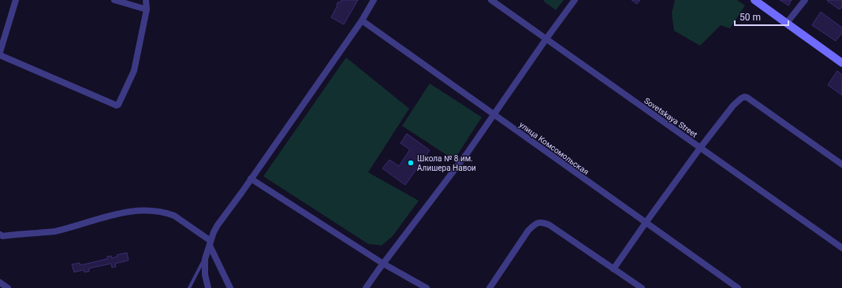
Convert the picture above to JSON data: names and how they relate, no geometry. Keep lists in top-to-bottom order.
{
  "streets": {
    "street": ["Sovetskaya Street", "улица Комсомольская"]
  },
  "places": ["Школа № 8 им. Алишера Навои"],
  "scale_bar": "50 m"
}
